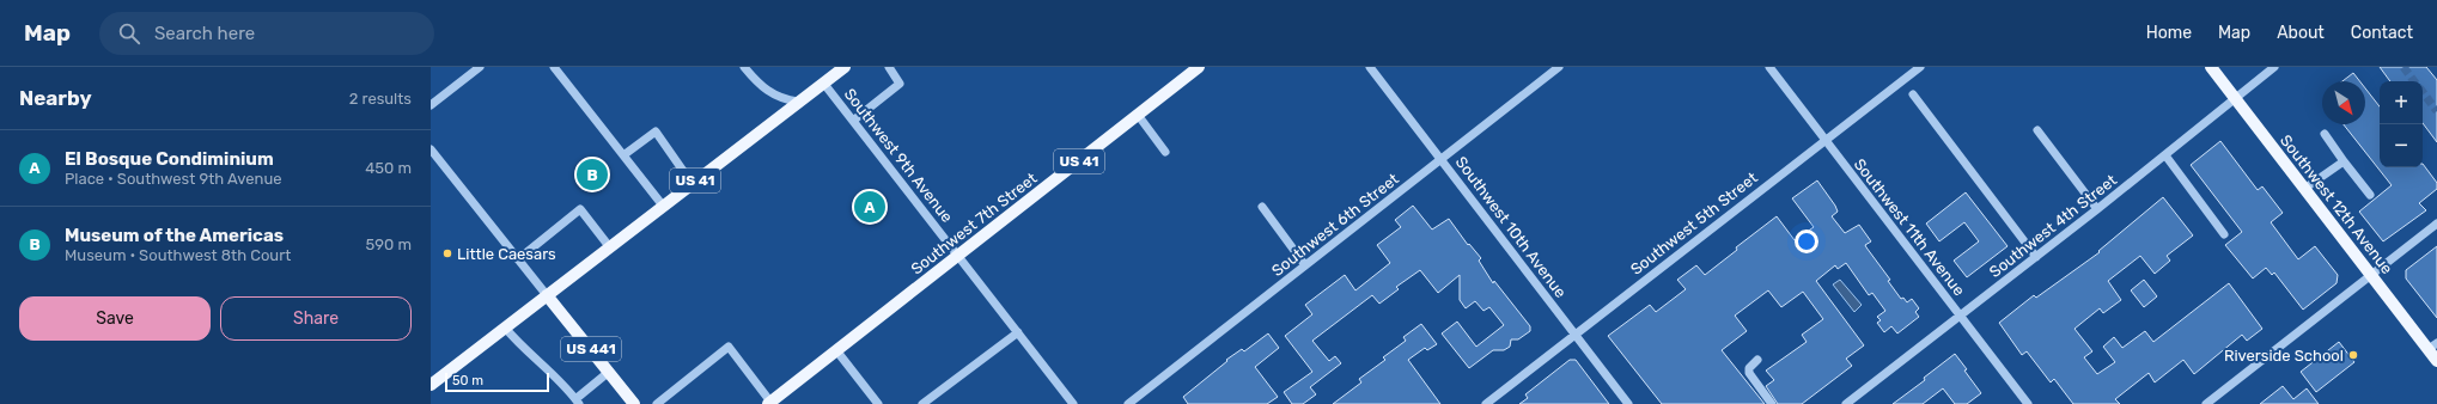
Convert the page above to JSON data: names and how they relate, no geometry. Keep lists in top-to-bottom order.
{
  "streets": {
    "main road": [
      "US 41",
      "Southwest 12th Avenue",
      "Southwest 7th Street",
      "US 441"
    ],
    "street": [
      "Southwest 9th Avenue",
      "Southwest 5th Street",
      "Southwest 6th Street",
      "Southwest 4th Street",
      "Southwest 10th Avenue",
      "Southwest 11th Avenue"
    ]
  },
  "crossings": [
    ["Southwest 9th Avenue", "US 41"],
    ["Southwest 9th Avenue", "Southwest 7th Street"],
    ["US 41", "US 441"],
    ["Southwest 12th Avenue", "Southwest 4th Street"],
    ["Southwest 5th Street", "Southwest 10th Avenue"],
    ["Southwest 5th Street", "Southwest 11th Avenue"],
    ["Southwest 6th Street", "Southwest 10th Avenue"],
    ["Southwest 4th Street", "Southwest 11th Avenue"]
  ],
  "places": ["Little Caesars", "Riverside School"],
  "scale_bar": "50 m",
  "north": "bottom right",
  "page": {
    "header": "Map",
    "search": "Search here",
    "nav": [
      "Home",
      "Map",
      "About",
      "Contact"
    ],
    "heading": ["Nearby", "2 results"],
    "map_buttons": ["+", "−"],
    "list": [
      {
        "mark": "A",
        "name": "El Bosque Condiminium",
        "note": "Place · Southwest 9th Avenue",
        "value": "450 m"
      },
      {
        "mark": "B",
        "name": "Museum of the Americas",
        "note": "Museum · Southwest 8th Court",
        "value": "590 m"
      }
    ],
    "pins": ["B", "A"],
    "buttons": ["Save", "Share"],
    "scale": "50 m"
  }
}
